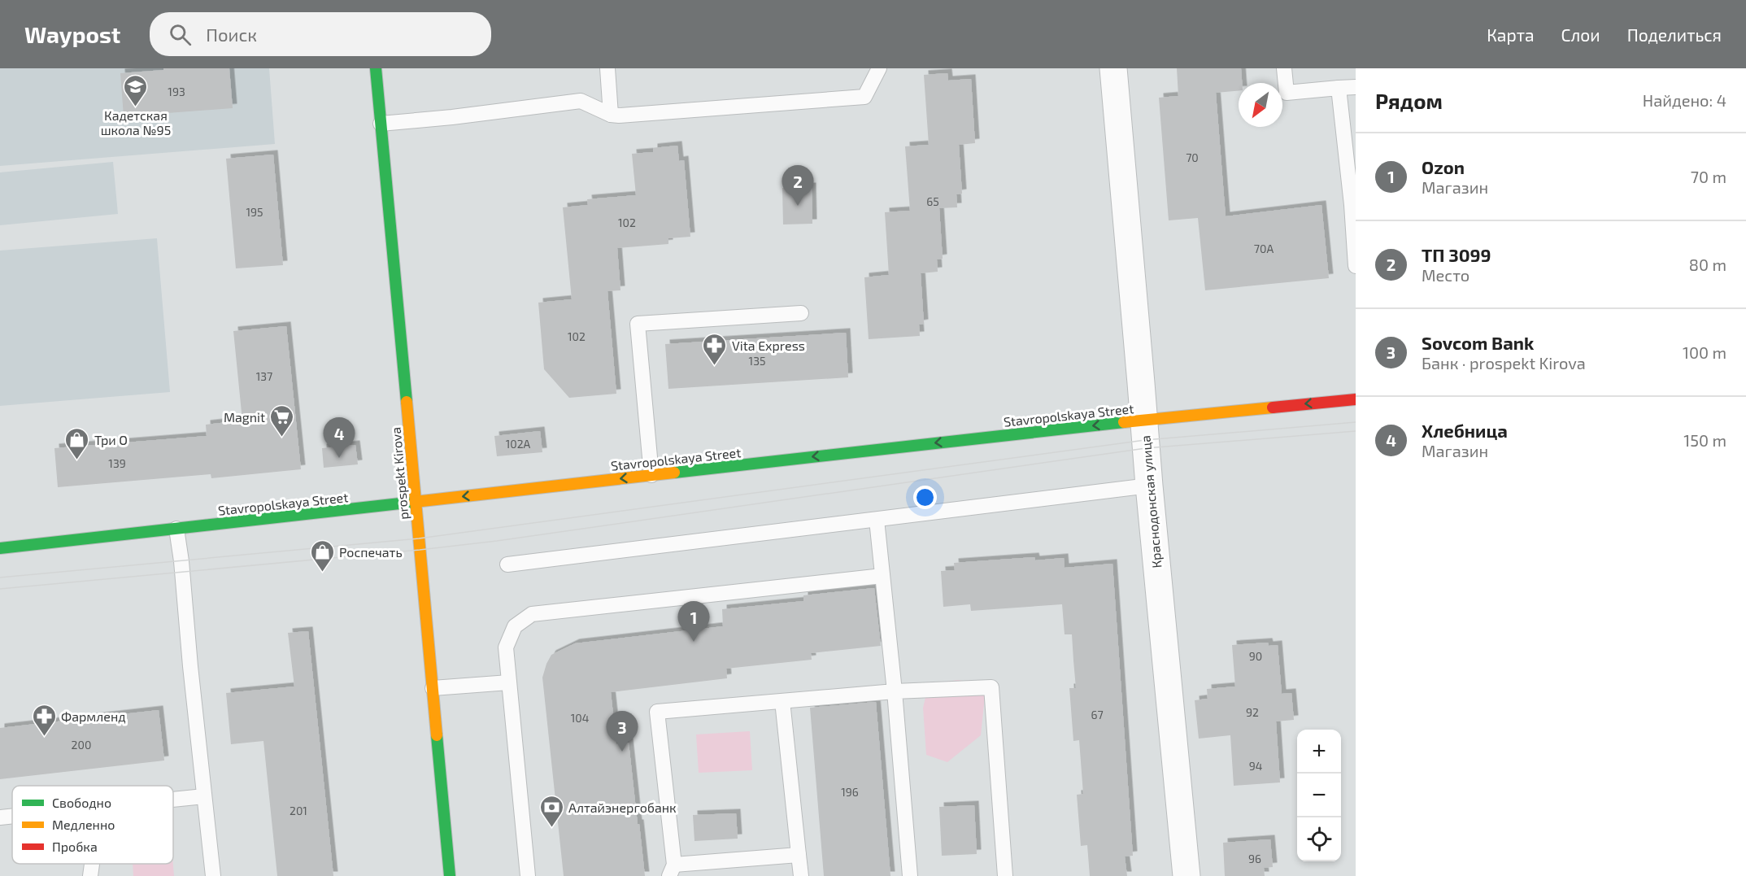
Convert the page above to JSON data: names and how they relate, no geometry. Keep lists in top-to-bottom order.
{
  "streets": {
    "street": ["Stavropolskaya Street", "prospekt Kirova", "Краснодонская улица"]
  },
  "crossings": [
    ["Stavropolskaya Street", "prospekt Kirova"],
    ["Stavropolskaya Street", "Краснодонская улица"]
  ],
  "one_way": ["Stavropolskaya Street"],
  "places": {
    "school or university": ["Кадетская школа №95"],
    "pharmacy": ["Vita Express", "Фармленд"],
    "supermarket": ["Magnit"],
    "shop": ["Три О", "Роспечать"],
    "bank": ["Алтайэнергобанк"]
  },
  "house_numbers": [
    "193",
    "70",
    "65",
    "195",
    "102",
    "70А",
    "102",
    "135",
    "137",
    "102А",
    "139",
    "90",
    "92",
    "67",
    "104",
    "200",
    "94",
    "196",
    "201",
    "96"
  ],
  "legend": ["Свободно", "Медленно", "Пробка"],
  "north": "bottom left",
  "page": {
    "header": "Waypost",
    "search": "Поиск",
    "nav": ["Карта", "Слои", "Поделиться"],
    "heading": ["Рядом", "Найдено: 4"],
    "list": [
      {
        "mark": "1",
        "name": "Ozon",
        "note": "Магазин",
        "value": "70 m"
      },
      {
        "mark": "2",
        "name": "ТП 3099",
        "note": "Место",
        "value": "80 m"
      },
      {
        "mark": "3",
        "name": "Sovcom Bank",
        "note": "Банк · prospekt Kirova",
        "value": "100 m"
      },
      {
        "mark": "4",
        "name": "Хлебница",
        "note": "Магазин",
        "value": "150 m"
      }
    ],
    "pins": [
      "2",
      "4",
      "1",
      "3"
    ],
    "map_buttons": ["+", "−"]
  }
}
